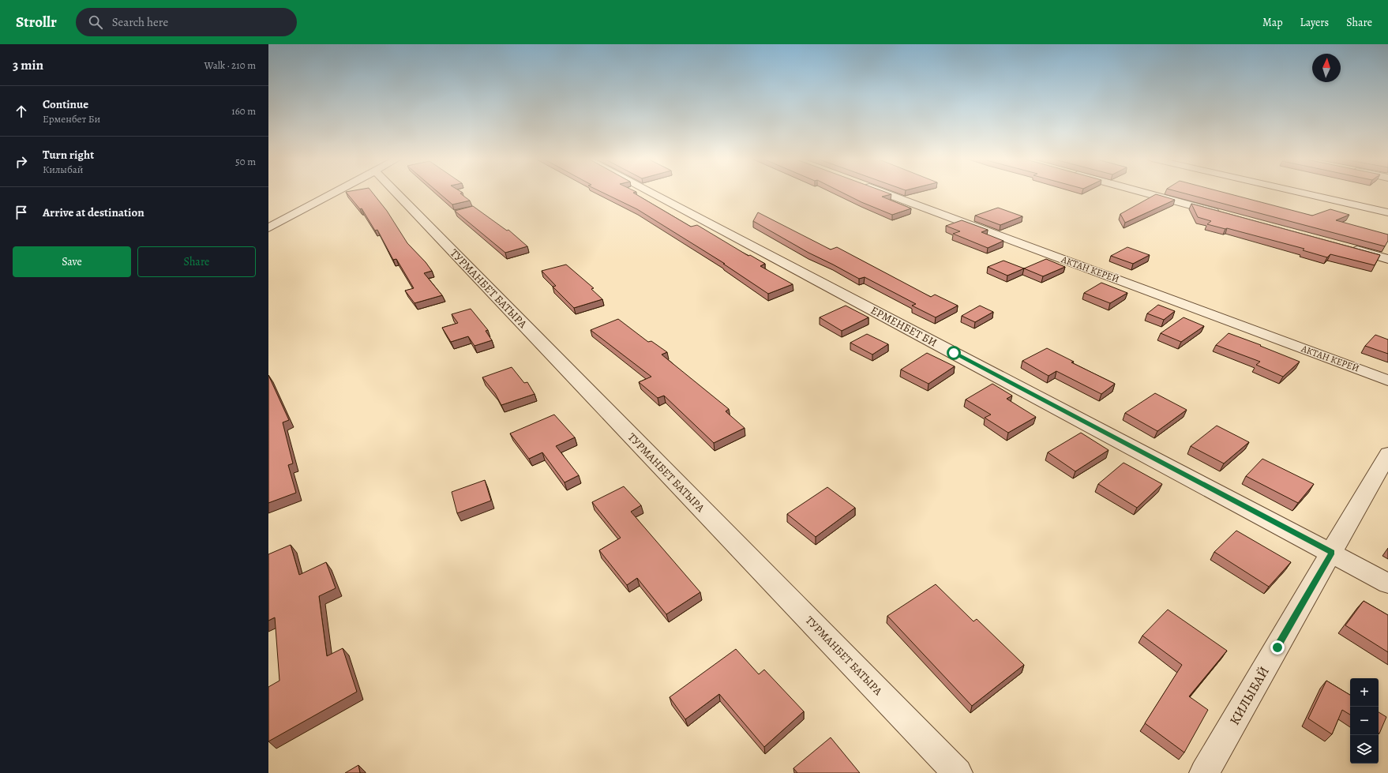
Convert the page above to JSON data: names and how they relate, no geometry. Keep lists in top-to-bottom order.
{
  "streets": {
    "street": [
      "АКТАН КЕРЕЙ",
      "ТУРМАНБЕТ БАТЫРА",
      "ЕРМЕНБЕТ БИ",
      "КИЛЫБАЙ"
    ]
  },
  "crossings": [
    ["ЕРМЕНБЕТ БИ", "КИЛЫБАЙ"]
  ],
  "north": "top",
  "page": {
    "header": "Strollr",
    "search": "Search here",
    "nav": ["Map", "Layers", "Share"],
    "heading": ["3 min", "Walk · 210 m"],
    "list": [
      ["Continue", "Ерменбет Би", "160 m"],
      ["Turn right", "Килыбай", "50 m"],
      "Arrive at destination"
    ],
    "buttons": ["Save", "Share"],
    "map_buttons": ["+", "−"]
  }
}
